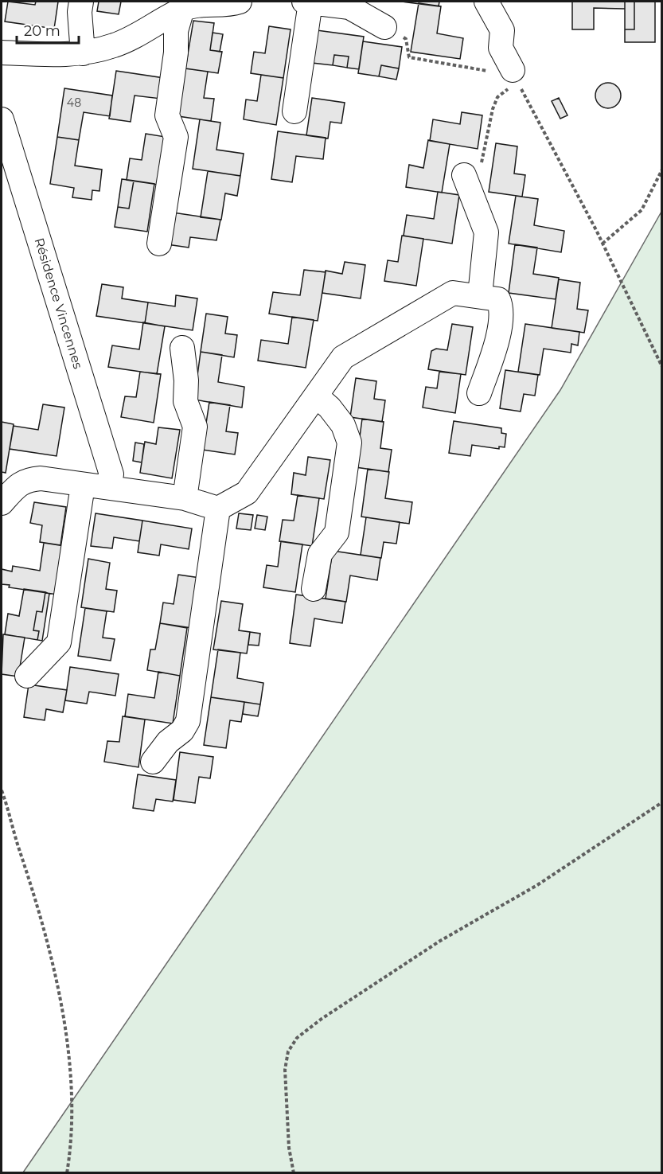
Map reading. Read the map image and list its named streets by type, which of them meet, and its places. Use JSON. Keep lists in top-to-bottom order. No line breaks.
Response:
{"streets":{"street":["Résidence Vincennes"]},"house_numbers":["48"],"scale_bar":"20 m"}
